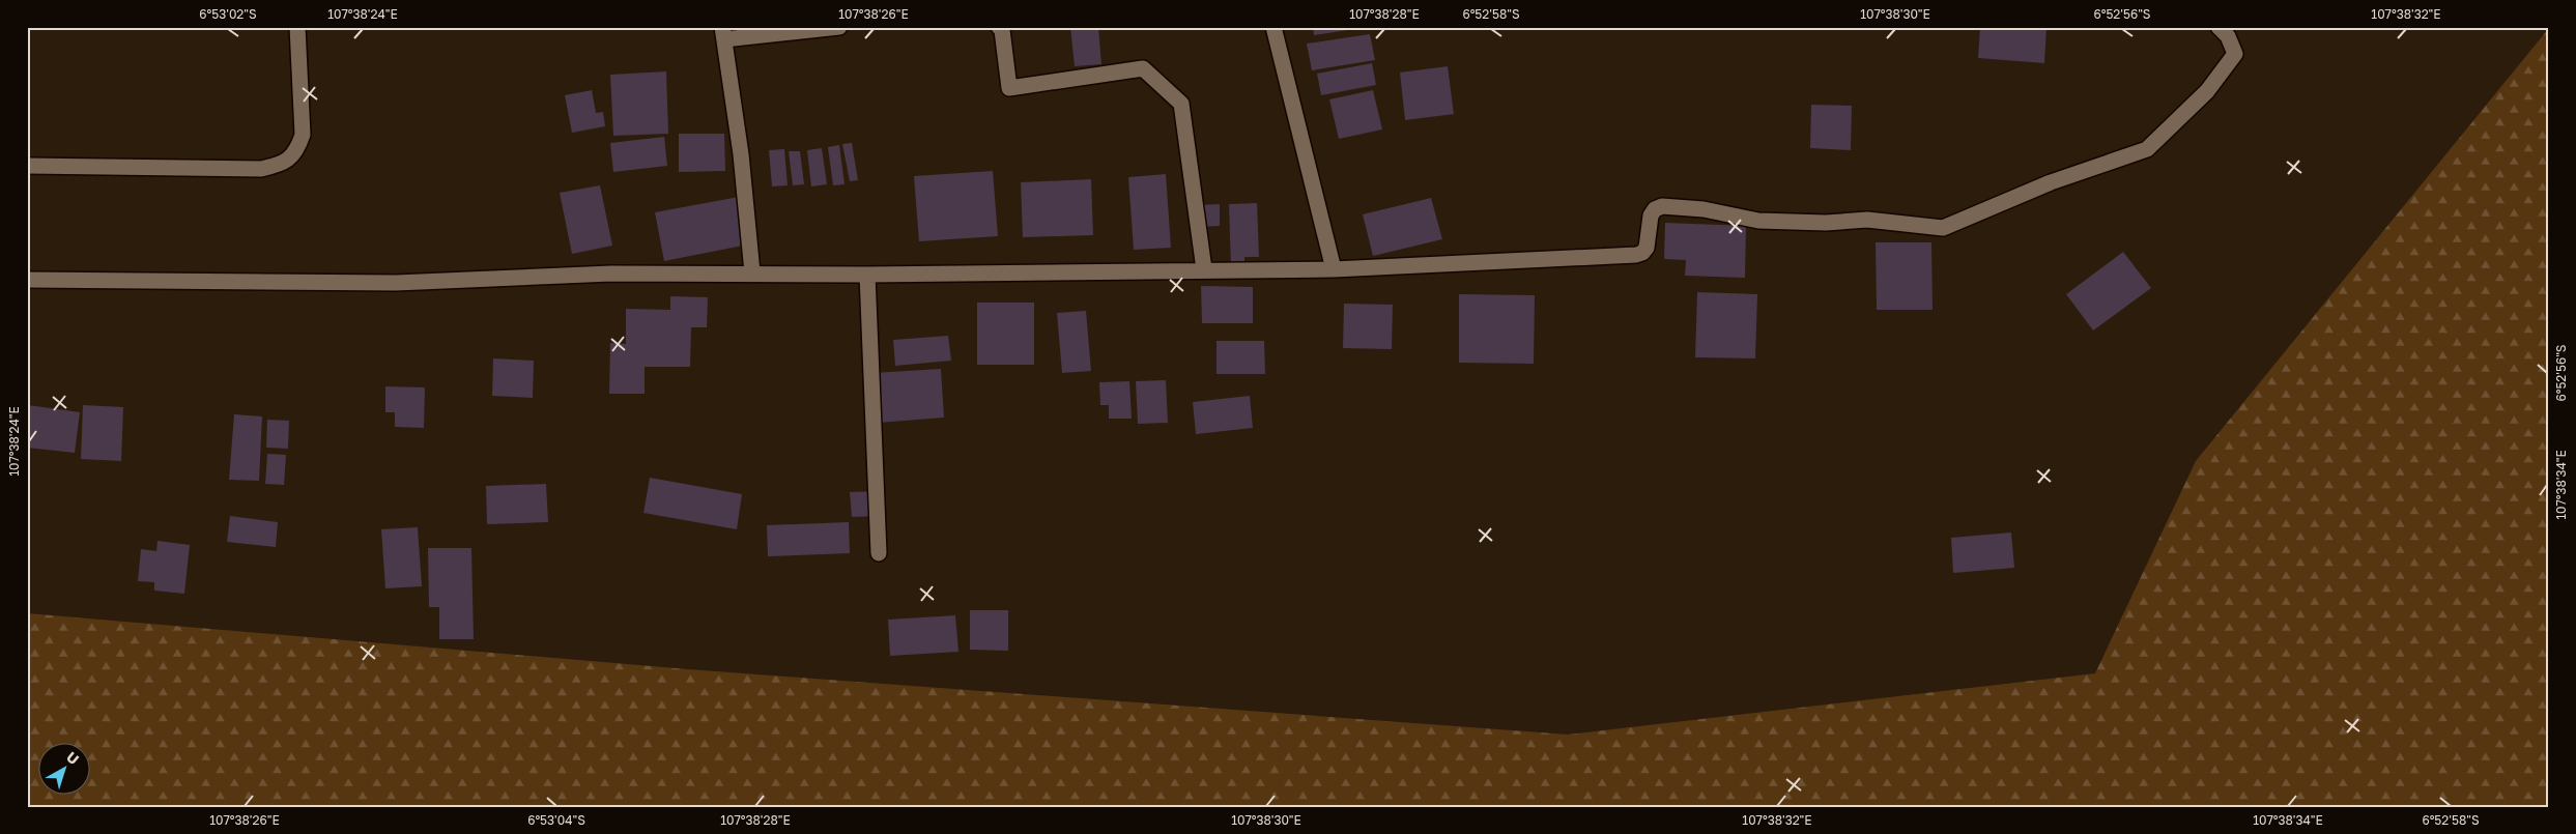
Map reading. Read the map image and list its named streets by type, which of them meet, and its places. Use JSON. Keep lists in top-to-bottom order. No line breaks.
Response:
{"north":"top right","coordinates":["6°53'02\"S","107°38'24\"E","107°38'26\"E","107°38'28\"E","6°52'58\"S","107°38'30\"E","6°52'56\"S","107°38'32\"E","107°38'34\"E","6°53'04\"S"]}
